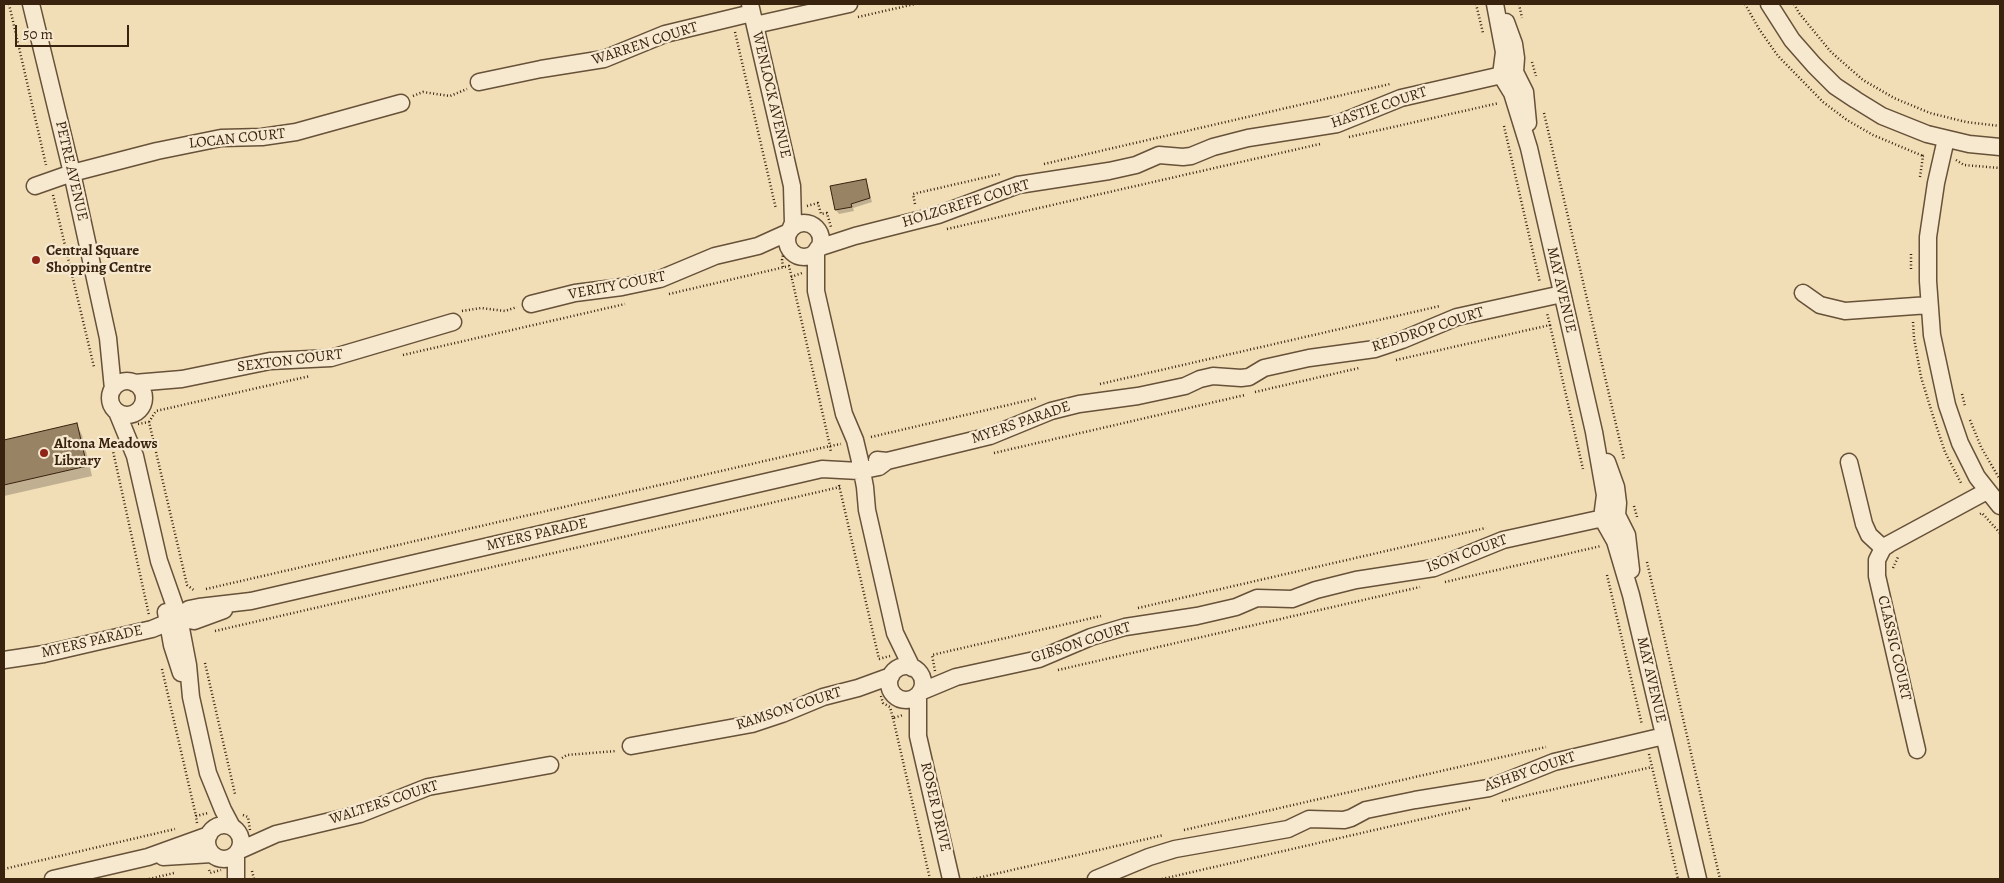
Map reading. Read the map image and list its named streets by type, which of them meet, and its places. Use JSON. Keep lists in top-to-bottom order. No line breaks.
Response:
{"streets":{"street":["WARREN COURT","WENLOCK AVENUE","HASTIE COURT","LOCAN COURT","PETRE AVENUE","HOLZGREFE COURT","VERITY COURT","MAY AVENUE","REDDROP COURT","SEXTON COURT","MYERS PARADE","ISON COURT","GIBSON COURT","CLASSIC COURT","RAMSON COURT","ASHBY COURT","WALTERS COURT","ROSER DRIVE"]},"crossings":[["WARREN COURT","WENLOCK AVENUE"],["WENLOCK AVENUE","HOLZGREFE COURT"],["WENLOCK AVENUE","VERITY COURT"],["HASTIE COURT","HOLZGREFE COURT"],["HASTIE COURT","MAY AVENUE"],["LOCAN COURT","PETRE AVENUE"],["PETRE AVENUE","SEXTON COURT"],["HOLZGREFE COURT","VERITY COURT"],["MAY AVENUE","REDDROP COURT"],["MAY AVENUE","ISON COURT"],["MAY AVENUE","ASHBY COURT"],["REDDROP COURT","MYERS PARADE"],["ISON COURT","GIBSON COURT"],["GIBSON COURT","RAMSON COURT"],["GIBSON COURT","ROSER DRIVE"],["RAMSON COURT","ROSER DRIVE"]],"places":["Central Square Shopping Centre","Altona Meadows Library"],"scale_bar":"50 m"}
